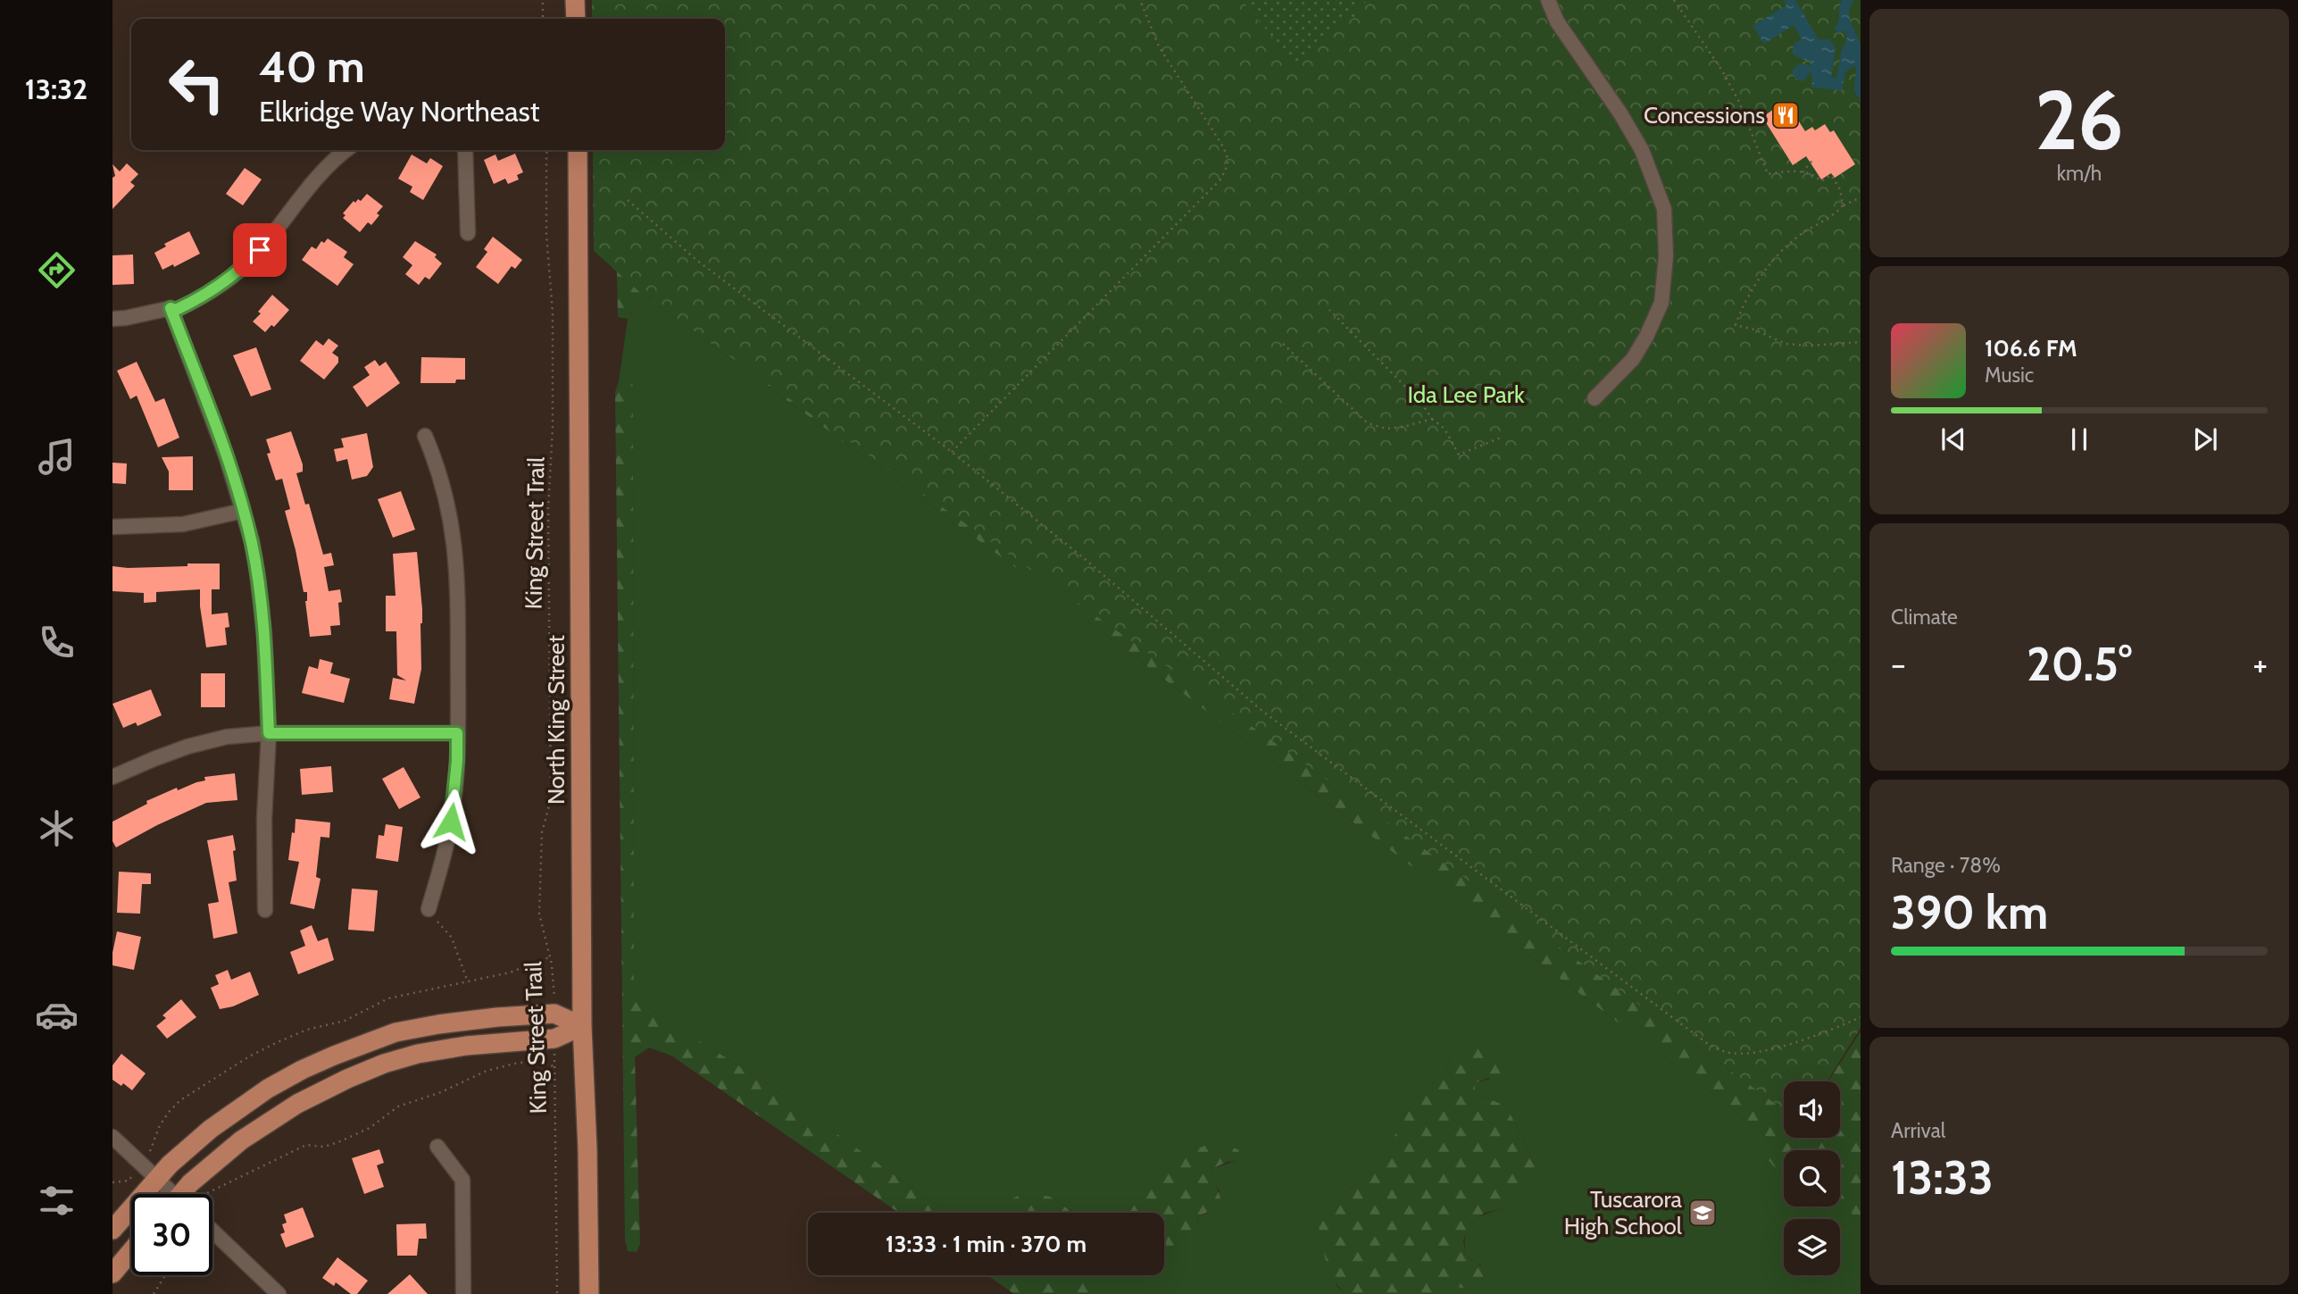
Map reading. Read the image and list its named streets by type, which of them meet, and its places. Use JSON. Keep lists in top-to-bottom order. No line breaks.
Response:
{"streets":{"main road":["North King Street"],"path":["King Street Trail"]},"parks":["Ida Lee Park"],"places":{"restaurant":["Concessions"],"school or university":["Tuscarora High School"]},"page":{"tabs":"13:32","tile":[["26","km/h"],"Climate",["Range · 78%","390 km"],["Arrival","13:33"]],"turn":["40 m","Elkridge Way Northeast"],"song":["106.6 FM","Music"],"heat":["−","20.5°","+"],"limit":"30","trip":"13:33 · 1 min · 370 m"}}
